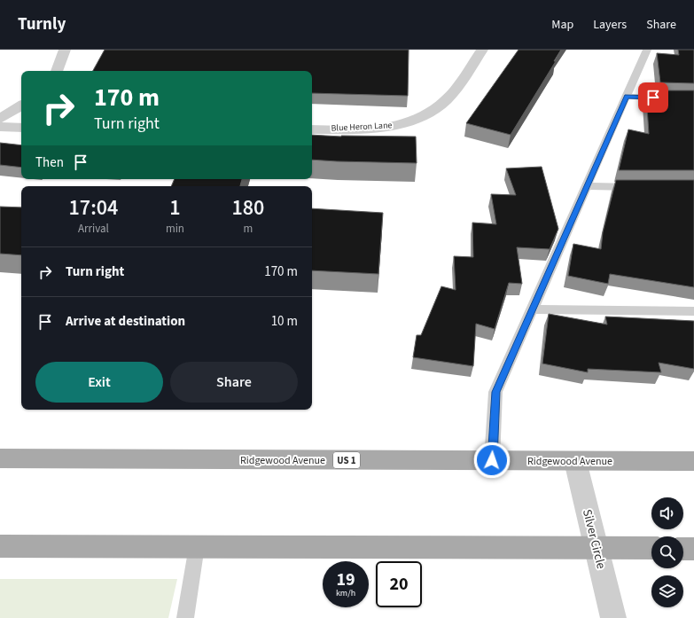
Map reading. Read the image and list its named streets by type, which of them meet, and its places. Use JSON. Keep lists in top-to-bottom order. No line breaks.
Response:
{"streets":{"main road":["Ridgewood Avenue","US 1"],"street":["Blue Heron Lane","Silver Circle"]},"crossings":[["Ridgewood Avenue","Silver Circle"]],"page":{"header":"Turnly","nav":["Map","Layers","Share"],"turn":["170 m","Turn right"],"then":"Then","eta":["17:04","Arrival","1","min","180","m"],"list":[{"name":"Turn right","value":"170 m"},{"name":"Arrive at destination","value":"10 m"}],"buttons":["Exit","Share"],"speed":"19 km/h","limit":"20"}}
